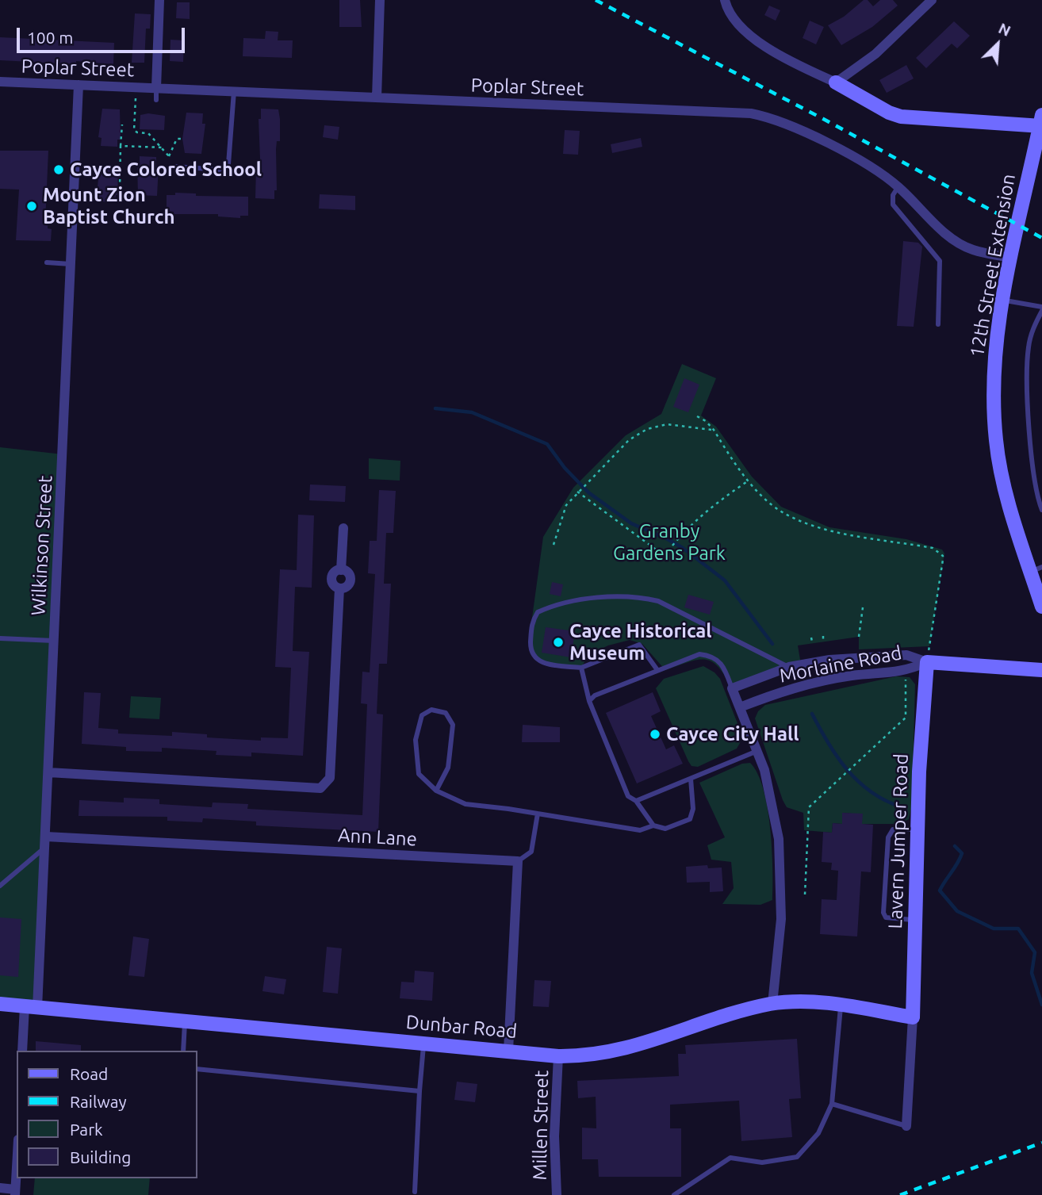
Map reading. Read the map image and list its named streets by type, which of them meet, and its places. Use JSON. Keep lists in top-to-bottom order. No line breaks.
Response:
{"streets":{"street":["Poplar Street","12th Street Extension","Wilkinson Street","Morlaine Road","Ann Lane","Lavern Jumper Road","Dunbar Road","Millen Street"]},"crossings":[["Poplar Street","12th Street Extension"],["Poplar Street","Wilkinson Street"],["Wilkinson Street","Ann Lane"],["Wilkinson Street","Dunbar Road"],["Morlaine Road","Lavern Jumper Road"],["Lavern Jumper Road","Dunbar Road"],["Dunbar Road","Millen Street"]],"parks":["Granby Gardens Park"],"places":["Cayce Colored School","Mount Zion Baptist Church","Cayce Historical Museum","Cayce City Hall"],"legend":["Road","Railway","Park","Building"],"scale_bar":"100 m","north":"top right"}
